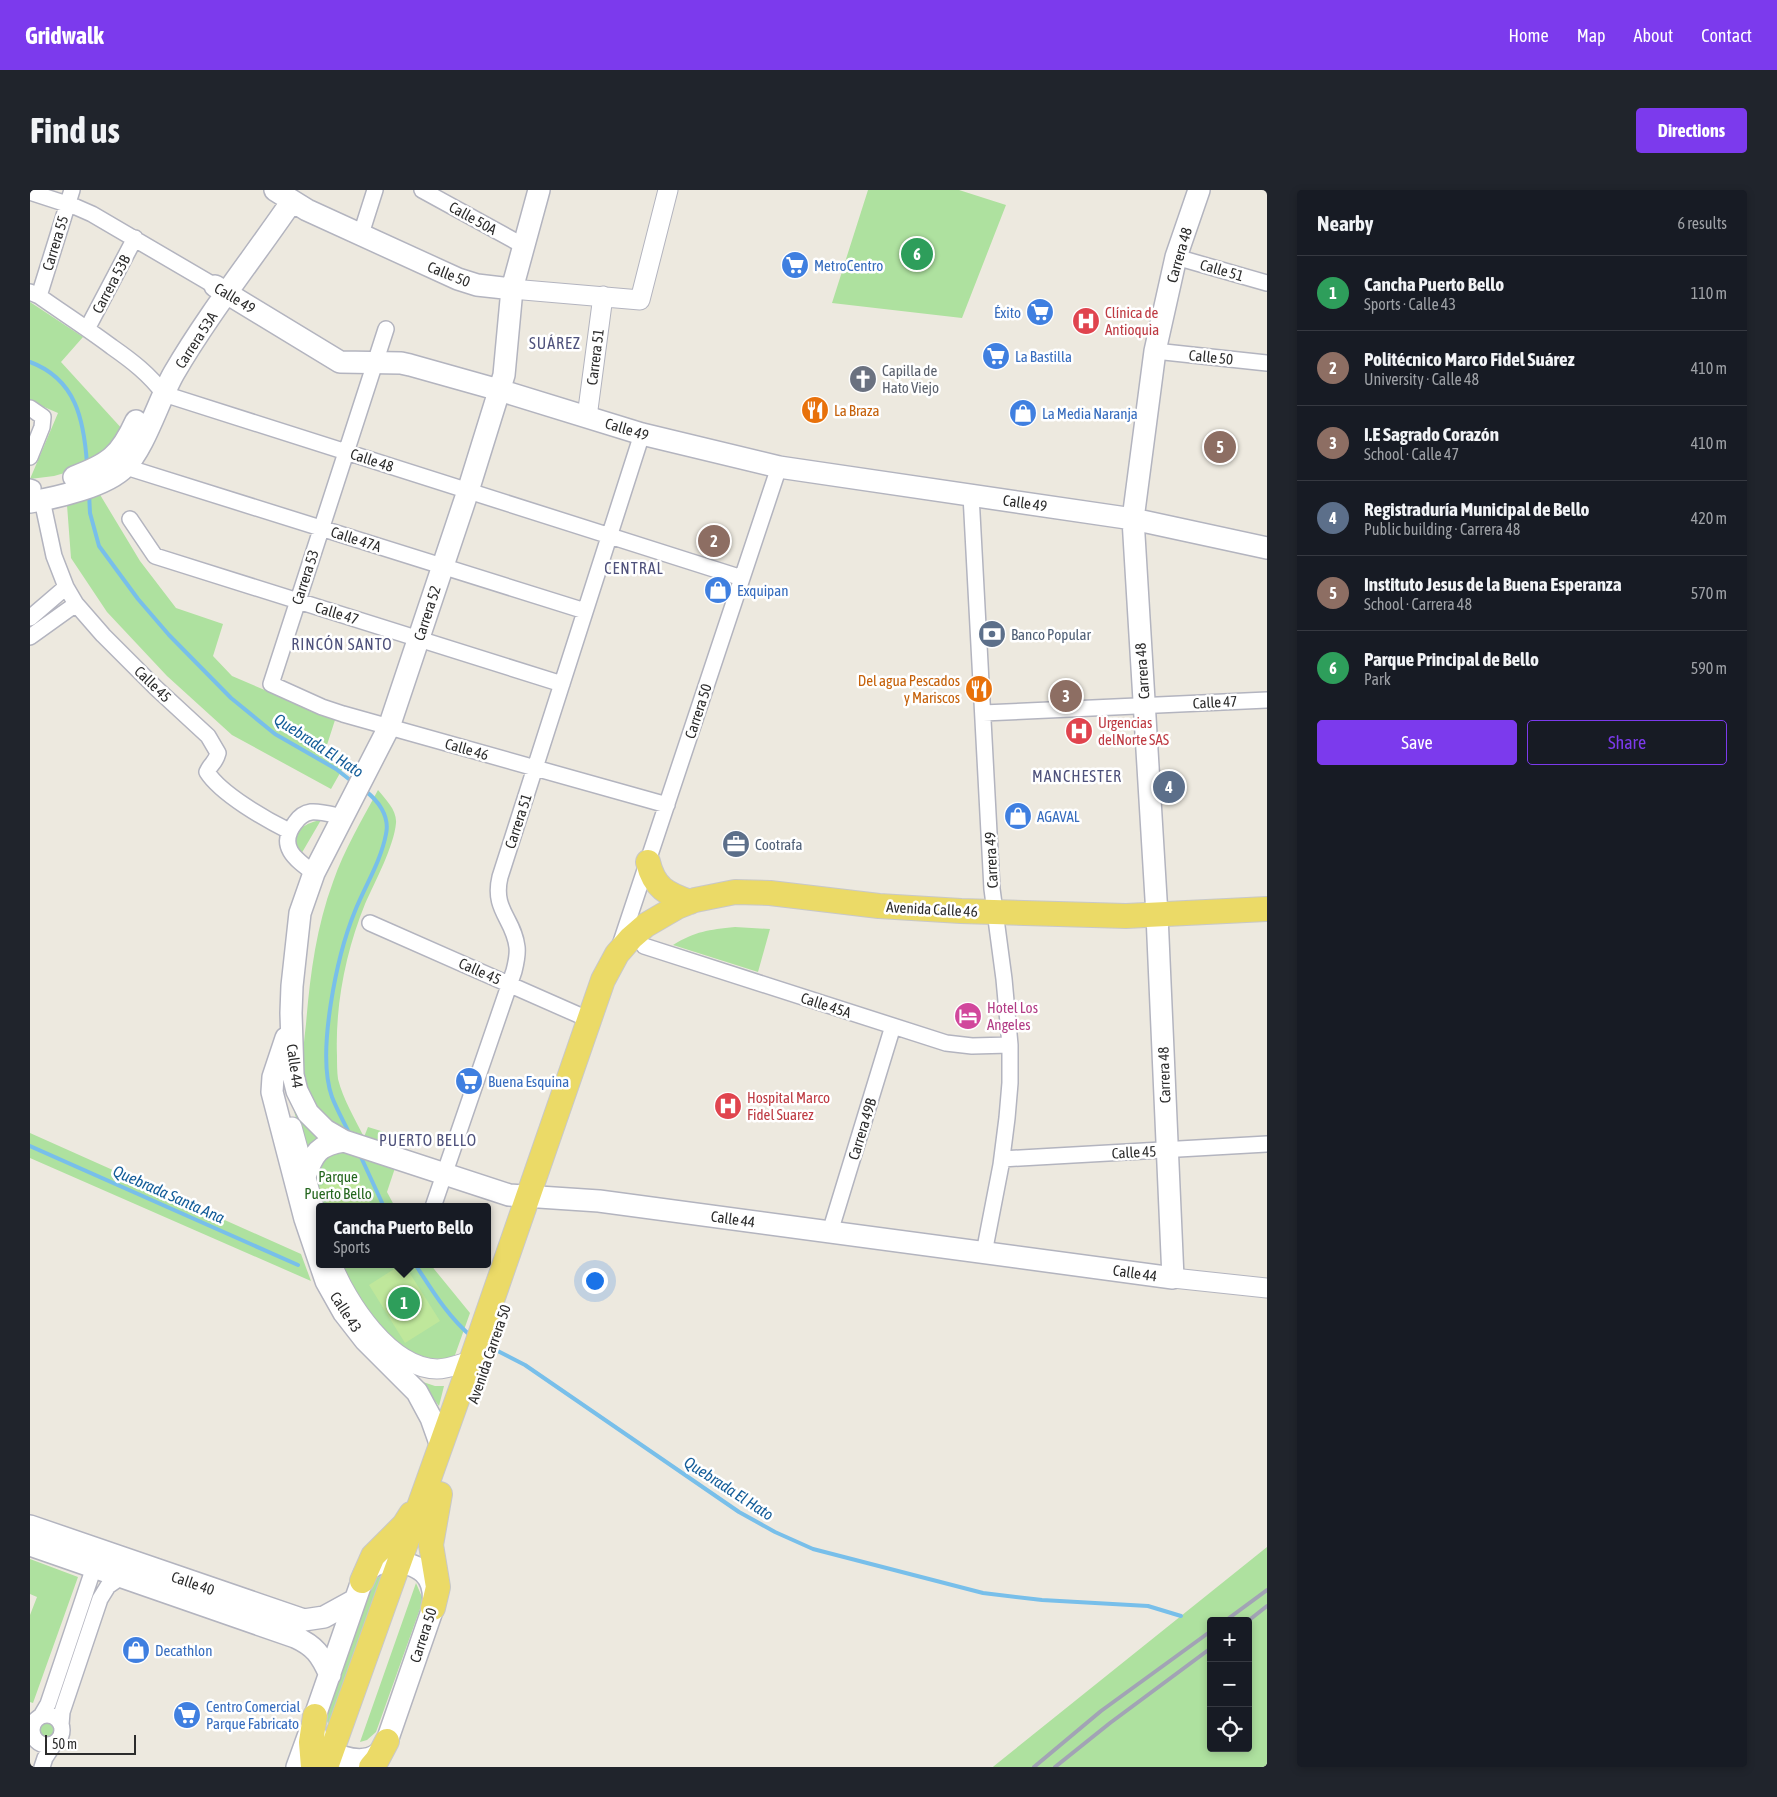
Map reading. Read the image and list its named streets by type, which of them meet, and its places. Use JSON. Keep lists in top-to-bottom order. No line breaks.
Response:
{"streets":{"main road":["Carrera 48","Calle 50","Calle 49","Carrera 53A","Carrera 52","Carrera 50","Avenida Calle 46","Calle 44","Calle 43","Avenida Carrera 50","Calle 40"],"street":["Calle 50A","Carrera 55","Calle 51","Carrera 53B","Carrera 51","Calle 48","Calle 47A","Carrera 53","Calle 47","Calle 45","Calle 46","Carrera 49","Calle 45A","Carrera 49B"]},"crossings":[["Calle 50A","Carrera 52"],["Carrera 55","Calle 49"],["Carrera 55","Calle 48"],["Carrera 48","Calle 51"],["Carrera 48","Calle 50"],["Carrera 48","Calle 49"],["Carrera 48","Calle 47"],["Carrera 48","Calle 45"],["Carrera 48","Avenida Calle 46"],["Carrera 48","Calle 44"],["Calle 50","Carrera 53A"],["Calle 50","Carrera 51"],["Calle 50","Carrera 52"],["Carrera 53B","Calle 49"],["Carrera 53B","Calle 48"],["Calle 49","Carrera 53A"],["Calle 49","Carrera 51"],["Calle 49","Carrera 53"],["Calle 49","Carrera 52"],["Calle 49","Carrera 50"],["Calle 49","Carrera 49"],["Carrera 53A","Calle 48"],["Carrera 53A","Calle 47A"],["Carrera 51","Calle 48"],["Carrera 51","Calle 47A"],["Carrera 51","Calle 47"],["Carrera 51","Calle 45"],["Carrera 51","Calle 46"],["Carrera 51","Calle 44"],["Calle 48","Carrera 53"],["Calle 48","Carrera 52"],["Calle 48","Carrera 50"],["Calle 47A","Carrera 53"],["Calle 47A","Carrera 52"],["Carrera 53","Calle 47"],["Carrera 53","Calle 46"],["Calle 47","Carrera 52"],["Calle 47","Carrera 49"],["Carrera 52","Calle 46"],["Carrera 52","Calle 44"],["Carrera 52","Calle 43"],["Calle 45","Carrera 49"],["Calle 45","Avenida Carrera 50"],["Carrera 50","Calle 46"],["Carrera 50","Avenida Calle 46"],["Carrera 50","Avenida Carrera 50"],["Carrera 49","Avenida Calle 46"],["Carrera 49","Calle 45A"],["Carrera 49","Calle 44"],["Avenida Calle 46","Calle 45A"],["Avenida Calle 46","Avenida Carrera 50"],["Calle 45A","Carrera 49B"],["Calle 45A","Avenida Carrera 50"],["Calle 44","Carrera 49B"],["Calle 44","Calle 43"],["Calle 44","Avenida Carrera 50"],["Calle 43","Avenida Carrera 50"]],"districts":["SUÁREZ","CENTRAL","RINCÓN SANTO","MANCHESTER","PUERTO BELLO"],"water":["Quebrada El Hato","Quebrada Santa Ana"],"parks":["Parque Puerto Bello"],"places":{"supermarket":["MetroCentro","Éxito","La Bastilla","Buena Esquina","Centro Comercial Parque Fabricato"],"hospital":["Clínica de Antioquia","Urgencias delNorte SAS","Hospital Marco Fidel Suarez"],"church":["Capilla de Hato Viejo"],"restaurant":["La Braza","Del agua Pescados y Mariscos"],"shop":["La Media Naranja","Exquipan","AGAVAL","Decathlon"],"bank":["Banco Popular"],"office":["Cootrafa"],"hotel":["Hotel Los Angeles"]},"scale_bar":"50 m","page":{"header":"Gridwalk","nav":["Home","Map","About","Contact"],"buttons":["Directions",["Save","Share"]],"title":"Find us","heading":["Nearby","6 results"],"pins":["6","5","2","3","4","1"],"list":[{"mark":"1","name":"Cancha Puerto Bello","note":"Sports · Calle 43","value":"110 m"},{"mark":"2","name":"Politécnico Marco Fidel Suárez","note":"University · Calle 48","value":"410 m"},{"mark":"3","name":"I.E Sagrado Corazón","note":"School · Calle 47","value":"410 m"},{"mark":"4","name":"Registraduría Municipal de Bello","note":"Public building · Carrera 48","value":"420 m"},{"mark":"5","name":"Instituto Jesus de la Buena Esperanza","note":"School · Carrera 48","value":"570 m"},{"mark":"6","name":"Parque Principal de Bello","note":"Park","value":"590 m"}],"popup":["Cancha Puerto Bello","Sports"],"map_buttons":["+","−"],"scale":"50 m"}}
